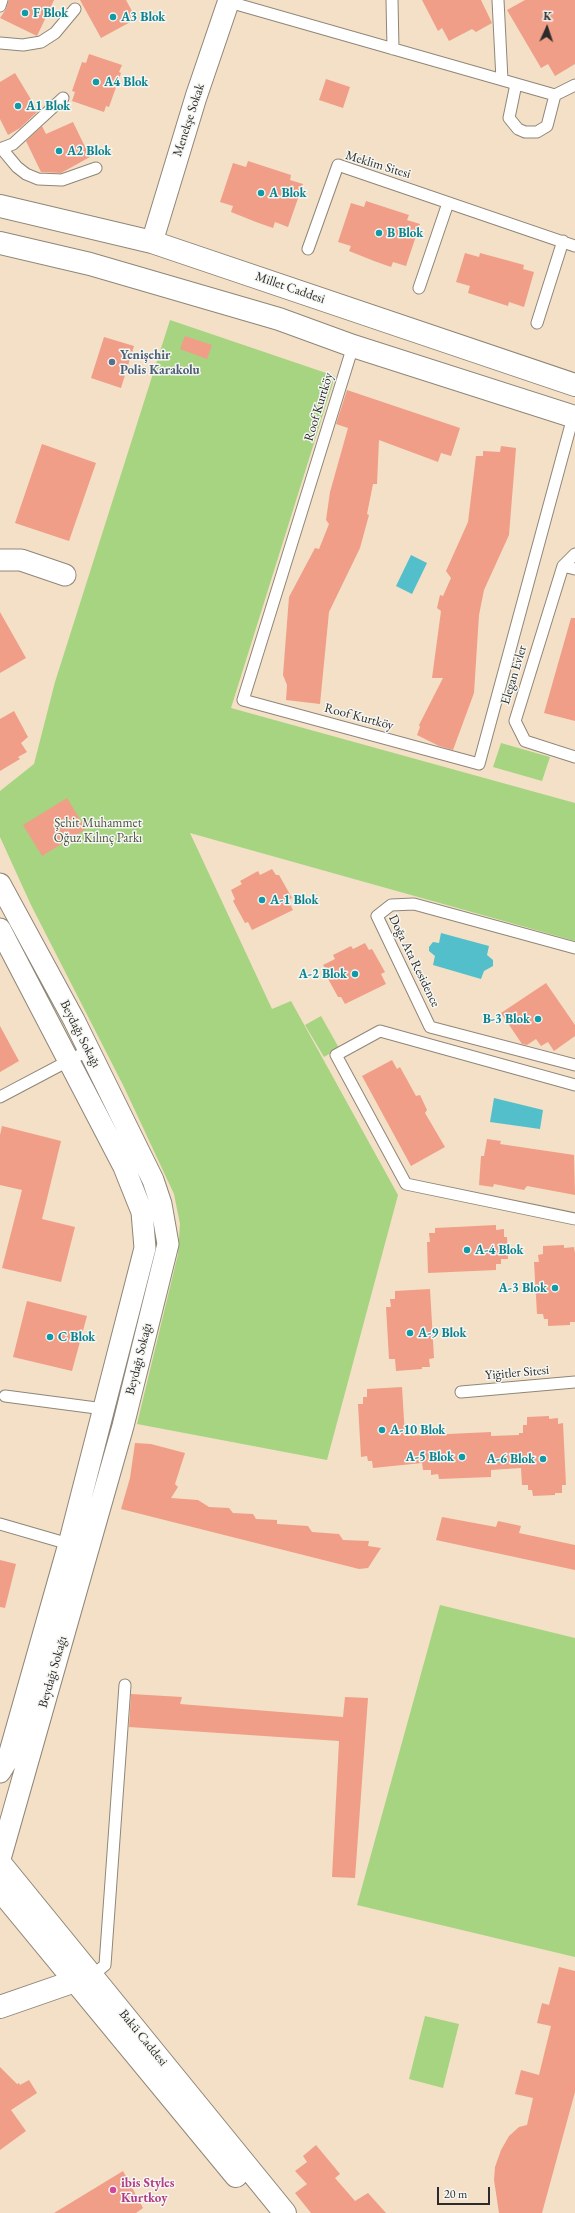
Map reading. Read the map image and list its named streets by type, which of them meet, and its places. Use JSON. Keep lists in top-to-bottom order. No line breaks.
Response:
{"streets":{"main road":["Millet Caddesi","Bakü Caddesi"],"street":["Menekşe Sokak","Beydağı Sokağı"],"lane":["Meklim Sitesi","Roof Kurtköy","Elegan Evler","Doğa Ata Residence","Yiğitler Sitesi"]},"crossings":[["Menekşe Sokak","Millet Caddesi"]],"parks":["Şehit Muhammet Oğuz Kılınç Parkı"],"places":["F Blok","A3 Blok","A4 Blok","A1 Blok","A2 Blok","A Blok","B Blok","Yenişehir Polis Karakolu","A-1 Blok","A-2 Blok","B-3 Blok","A-4 Blok","A-3 Blok","A-9 Blok","C Blok","A-10 Blok","A-5 Blok","A-6 Blok","ibis Styles Kurtkoy"],"scale_bar":"20 m","north":"top"}
